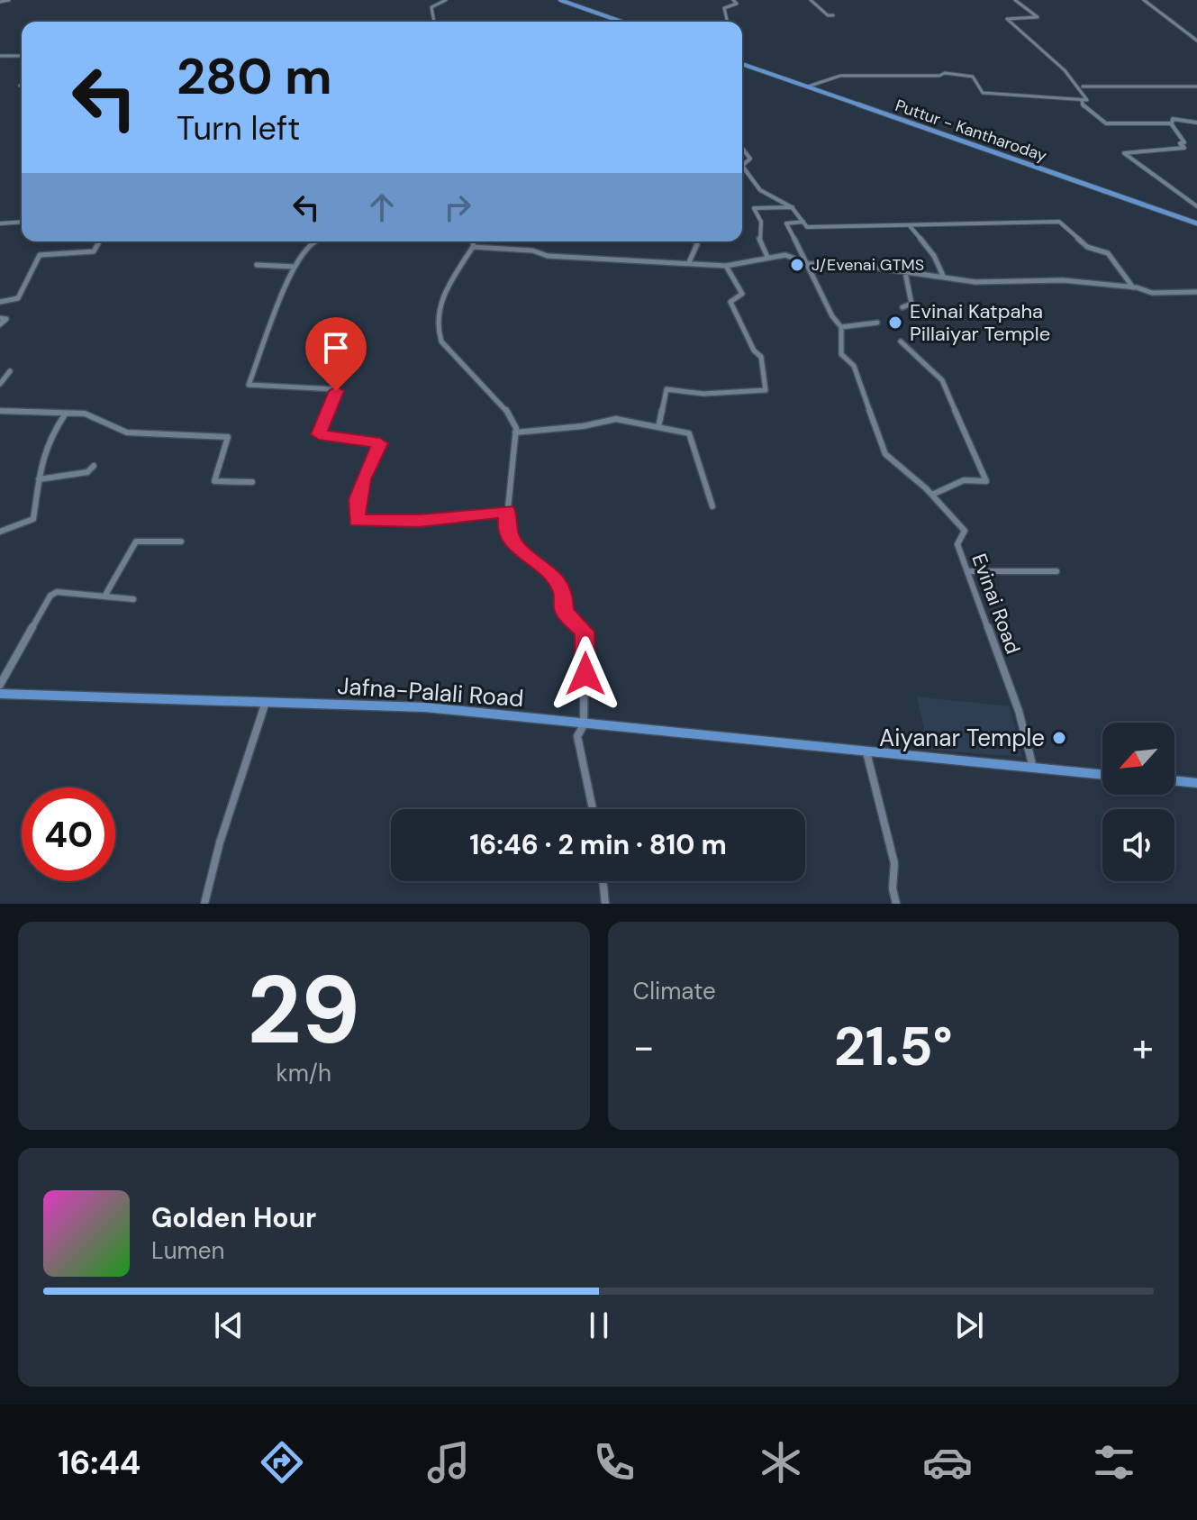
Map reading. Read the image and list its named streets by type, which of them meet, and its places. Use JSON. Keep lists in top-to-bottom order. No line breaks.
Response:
{"streets":{"main road":["Puttur - Kantharoday","Jafna-Palali Road"],"street":["Evinai Road"]},"crossings":[["Evinai Road","Jafna-Palali Road"]],"places":["J/Evenai GTMS","Evinai Katpaha Pillaiyar Temple","Aiyanar Temple"],"north":"bottom left","page":{"turn":["280 m","Turn left"],"limit":"40","trip":"16:46 · 2 min · 810 m","tile":[["29","km/h"],"Climate"],"heat":["−","21.5°","+"],"song":["Golden Hour","Lumen"],"tabs":"16:44"}}
